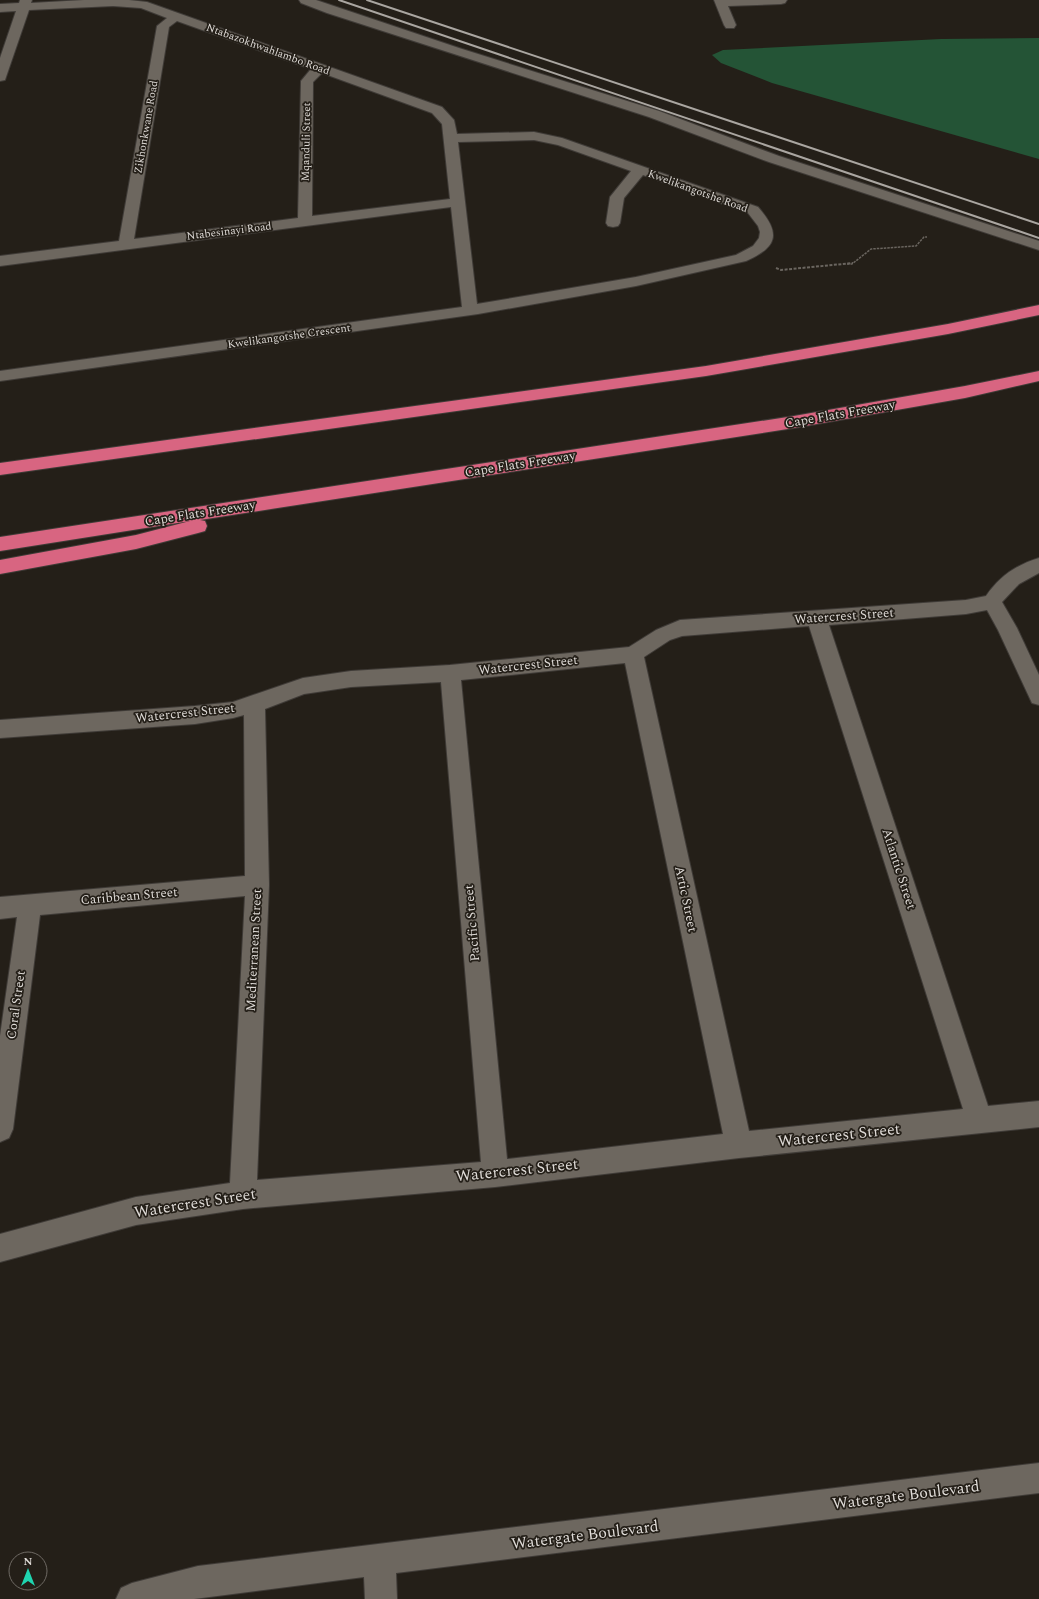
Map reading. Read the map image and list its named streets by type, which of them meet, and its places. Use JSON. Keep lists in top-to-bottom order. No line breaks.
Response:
{"streets":{"highway":["Cape Flats Freeway"],"street":["Ntabazokhwahlambo Road","Zikhonkwane Road","Mqanduli Street","Kwelikangotshe Road","Ntabesinayi Road","Kwelikangotshe Crescent","Watercrest Street","Atlantic Street","Caribbean Street","Artic Street","Pacific Street","Mediterranean Street","Coral Street","Watergate Boulevard"]},"crossings":[["Ntabazokhwahlambo Road","Zikhonkwane Road"],["Ntabazokhwahlambo Road","Mqanduli Street"],["Ntabazokhwahlambo Road","Kwelikangotshe Road"],["Ntabazokhwahlambo Road","Ntabesinayi Road"],["Zikhonkwane Road","Ntabesinayi Road"],["Mqanduli Street","Ntabesinayi Road"],["Kwelikangotshe Road","Kwelikangotshe Crescent"],["Watercrest Street","Atlantic Street"],["Watercrest Street","Artic Street"],["Watercrest Street","Pacific Street"],["Watercrest Street","Mediterranean Street"],["Caribbean Street","Mediterranean Street"],["Caribbean Street","Coral Street"]],"north":"top"}
